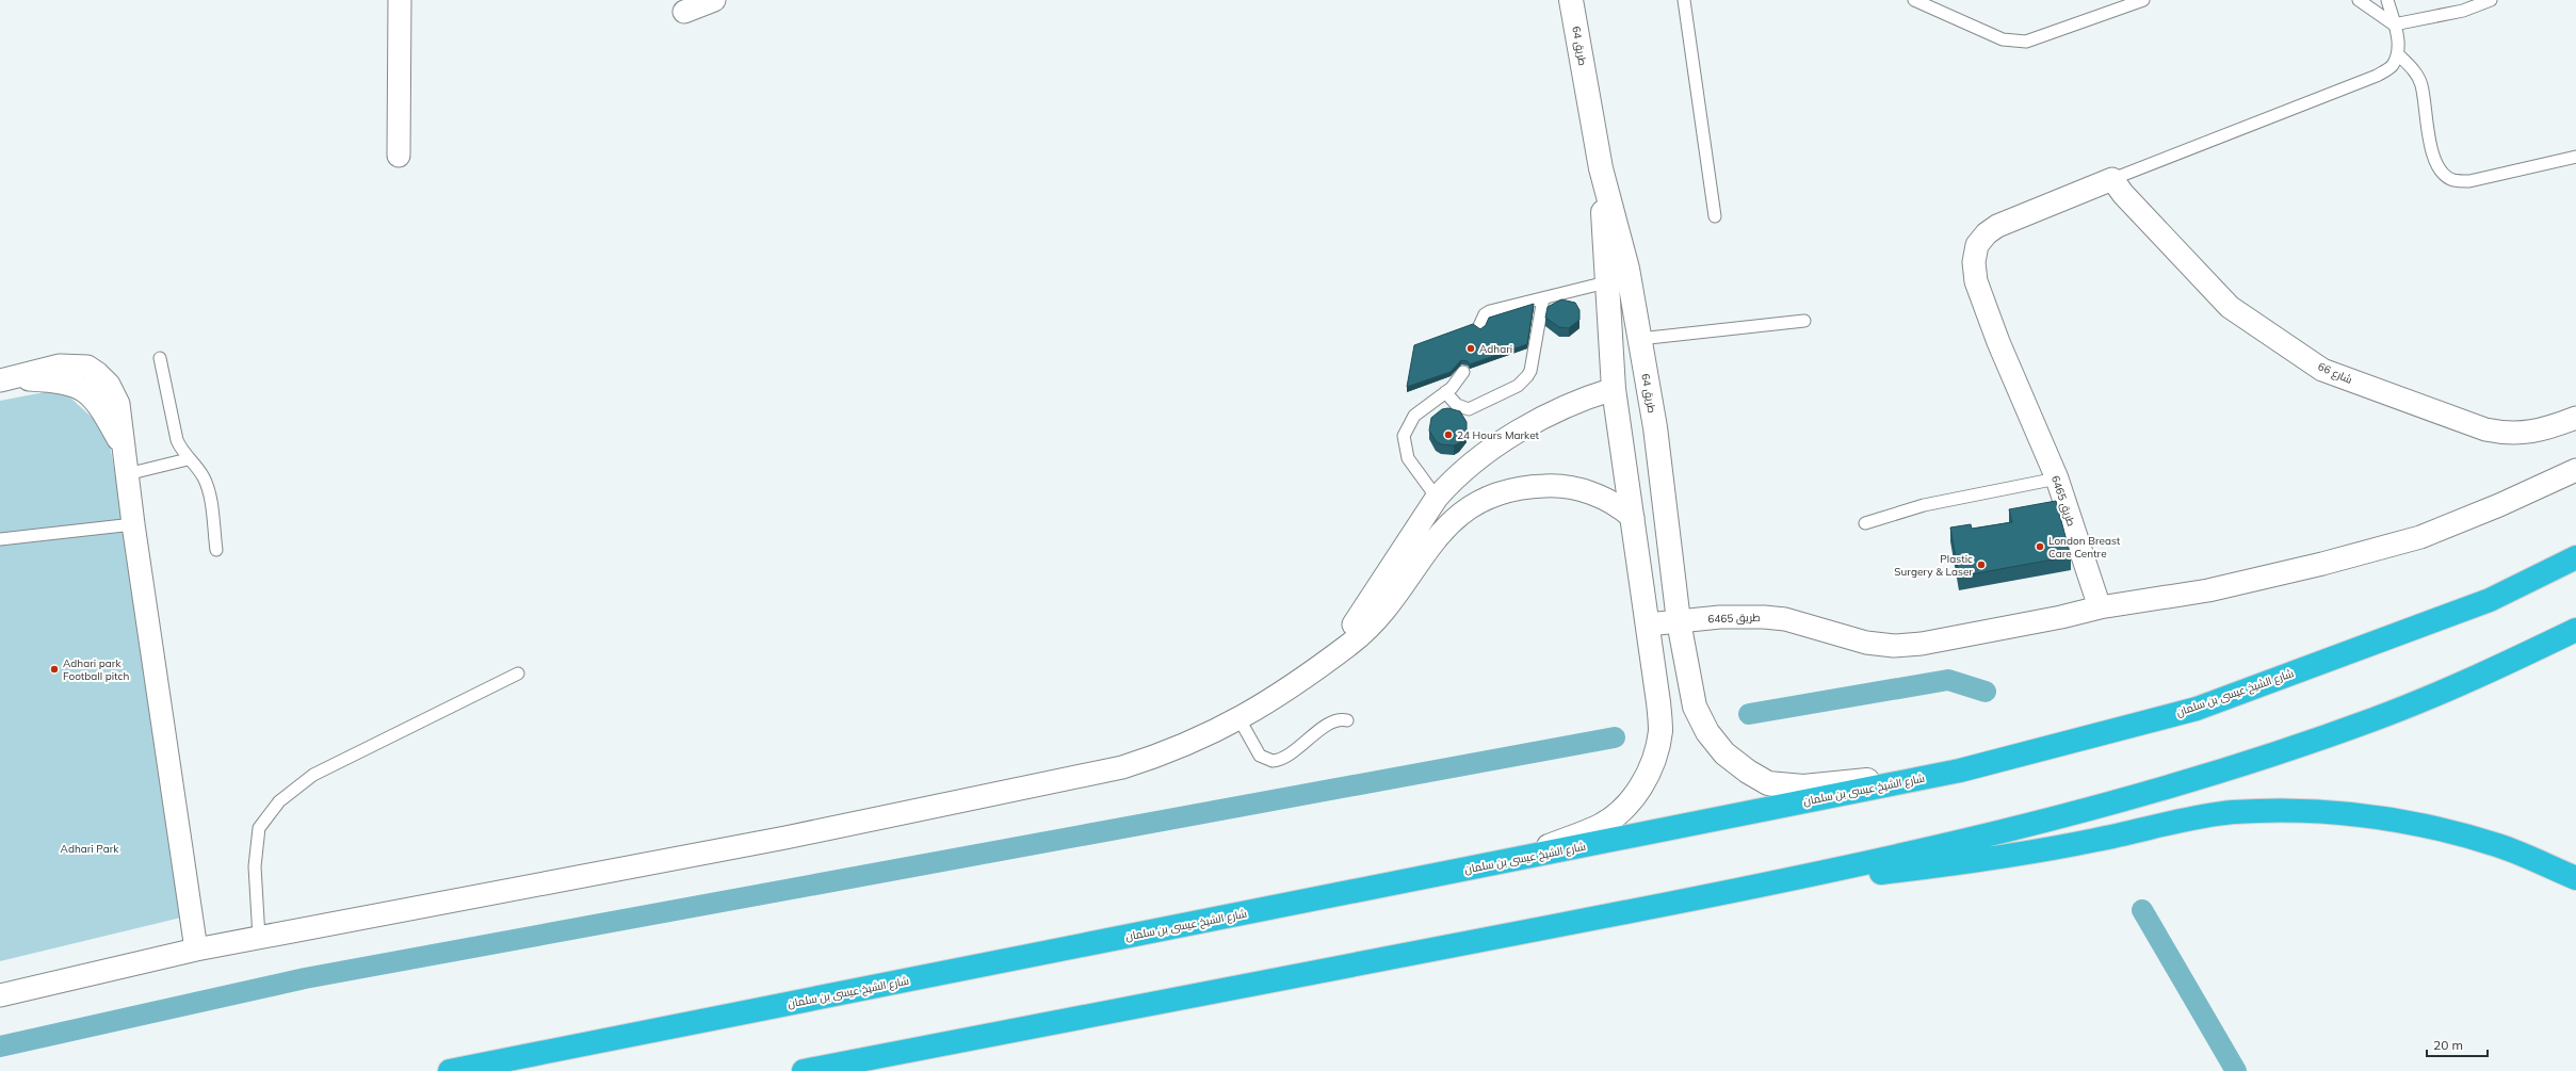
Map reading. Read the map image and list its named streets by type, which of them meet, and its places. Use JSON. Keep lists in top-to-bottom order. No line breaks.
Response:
{"streets":{"highway":["شارع الشيخ عيسى بن سلمان"],"street":["طريق 64","شارع 66","طريق 6465"]},"crossings":[["طريق 64","طريق 6465"],["طريق 64","شارع الشيخ عيسى بن سلمان"],["شارع 66","طريق 6465"]],"parks":["Adhari Park"],"places":["Adhari","24 Hours Market","London Breast Care Centre","Plastic Surgery & Laser","Adhari park Football pitch"],"scale_bar":"20 m"}
